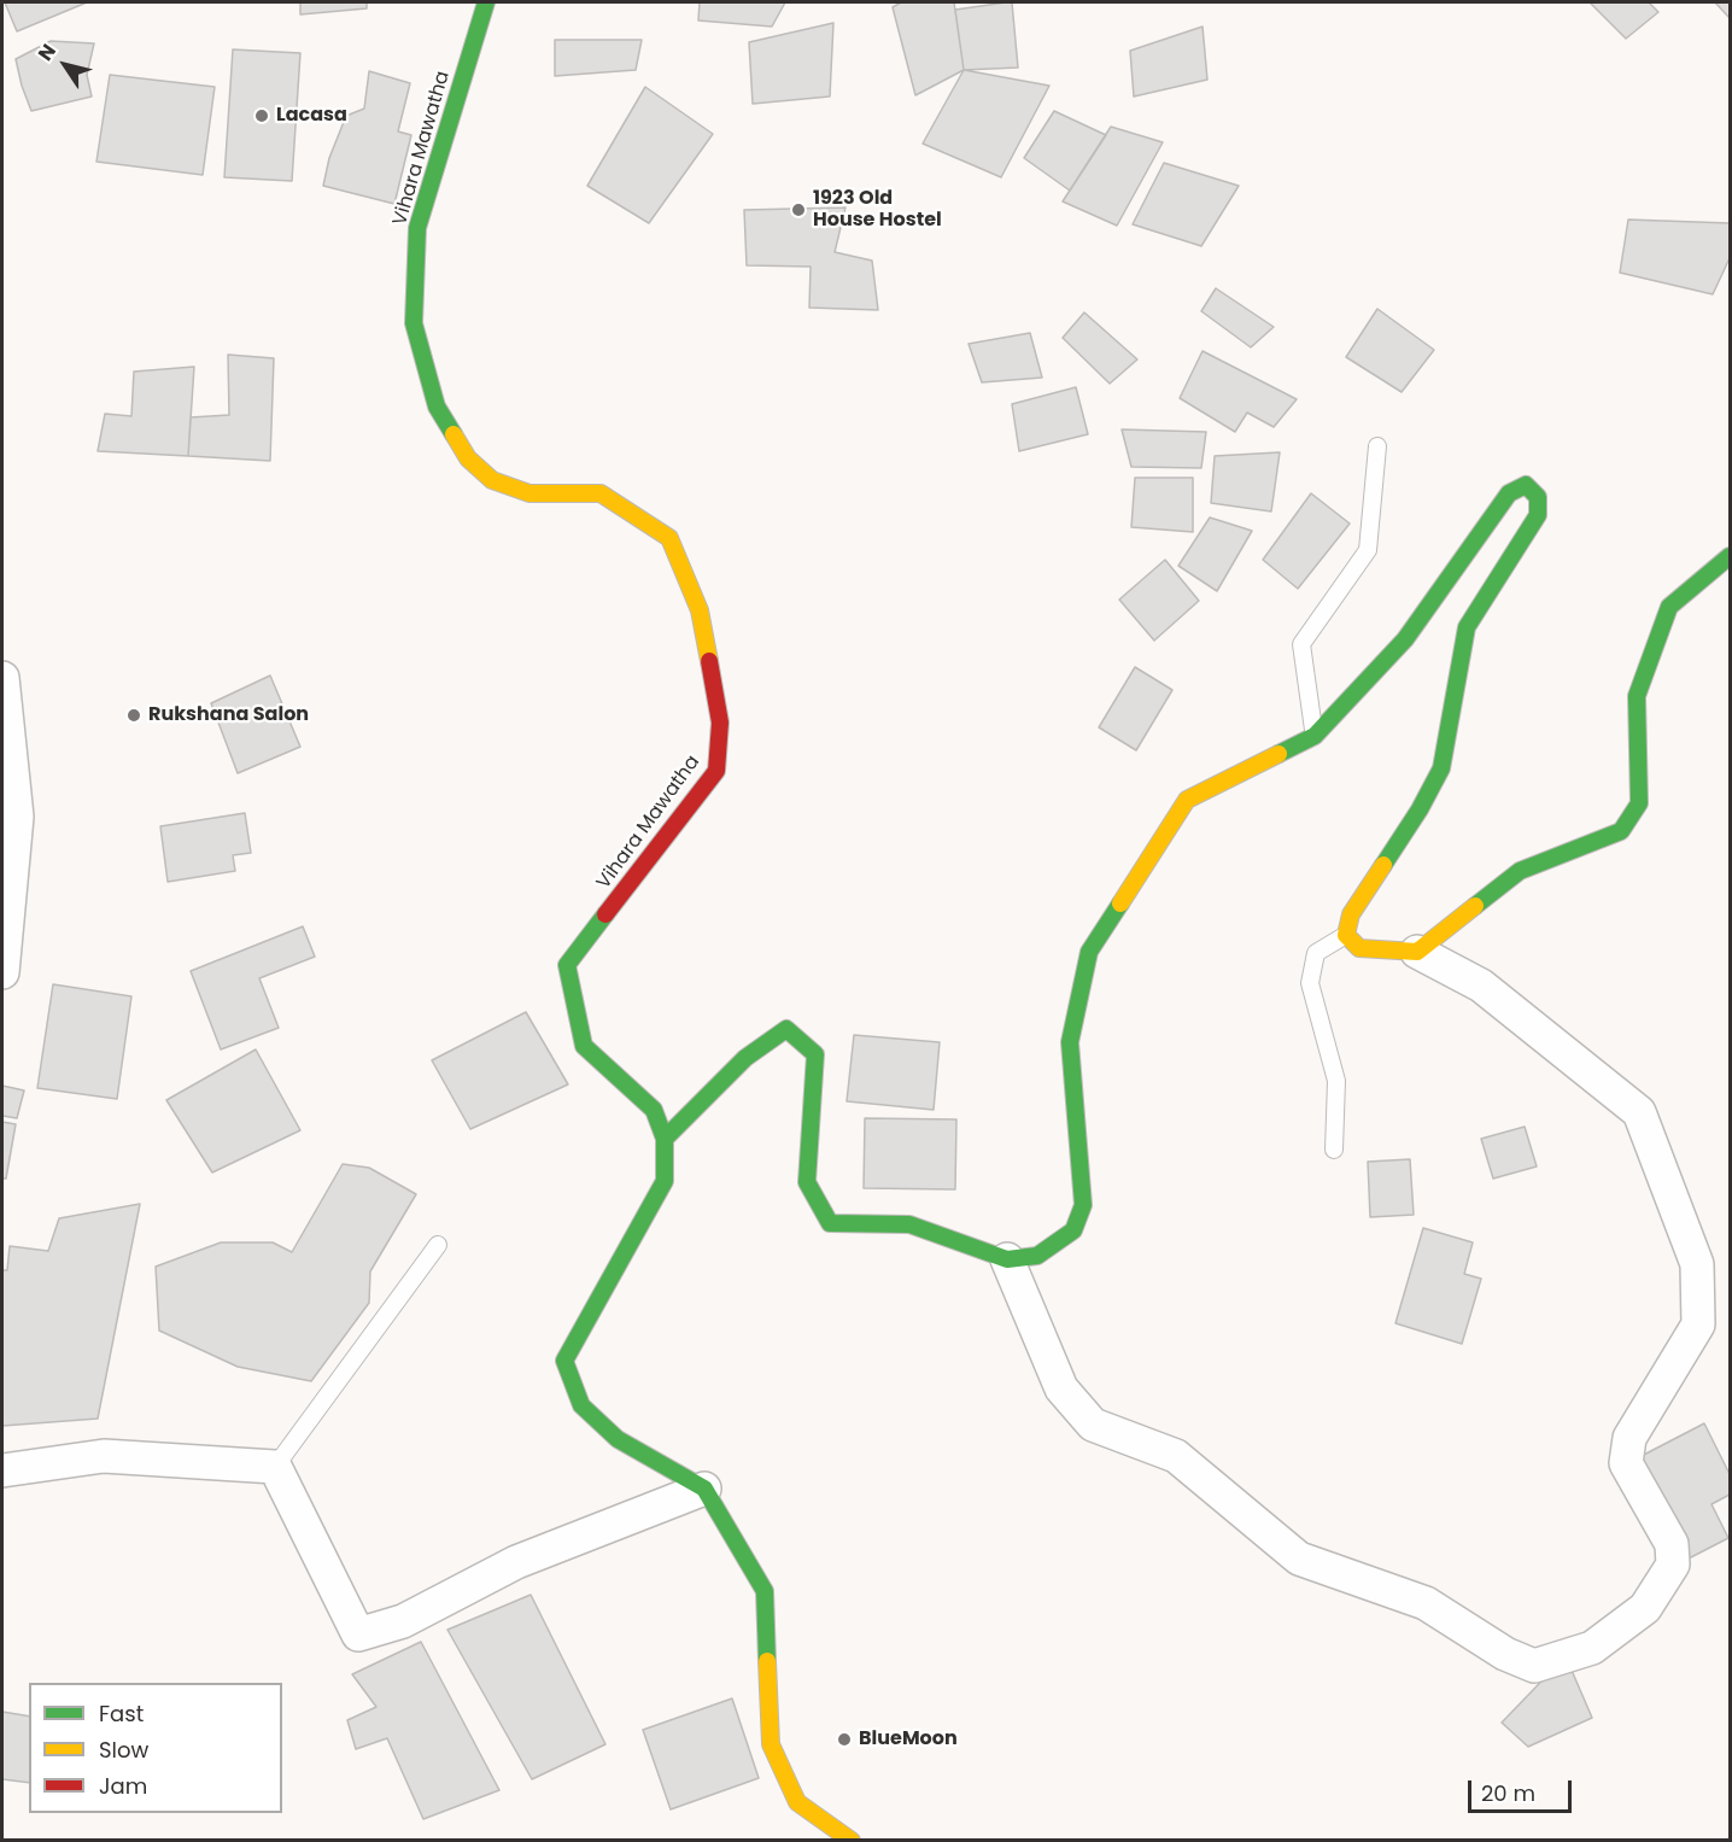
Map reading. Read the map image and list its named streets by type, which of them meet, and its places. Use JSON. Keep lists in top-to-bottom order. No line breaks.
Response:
{"streets":{"street":["Vihara Mawatha"]},"places":["Lacasa","1923 Old House Hostel","Rukshana Salon","BlueMoon"],"legend":["Fast","Slow","Jam"],"scale_bar":"20 m","north":"top left"}
